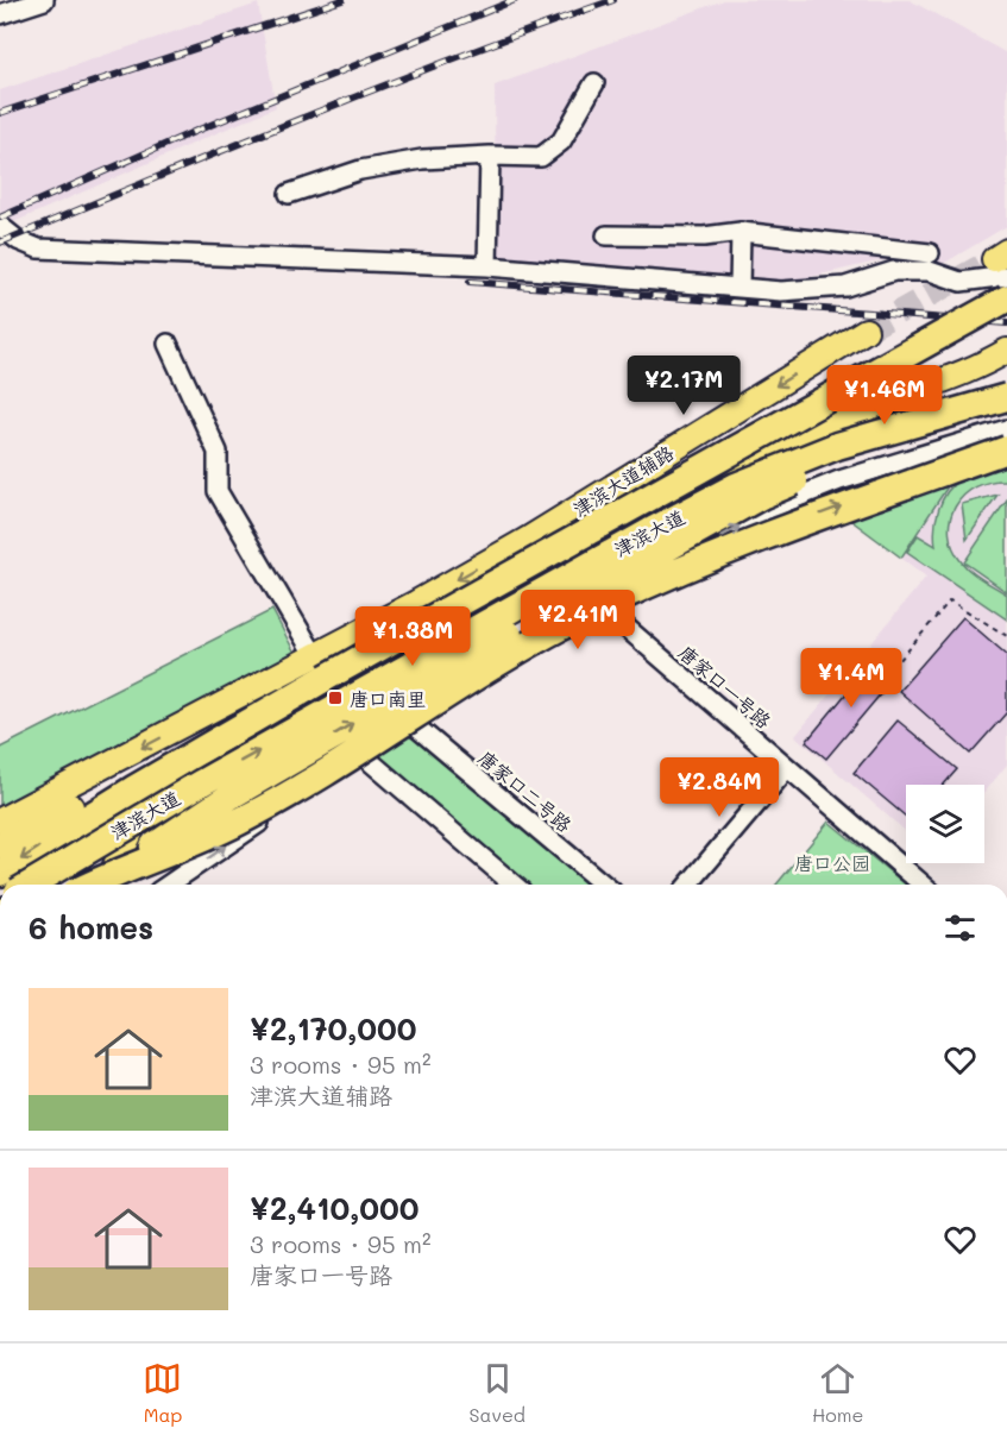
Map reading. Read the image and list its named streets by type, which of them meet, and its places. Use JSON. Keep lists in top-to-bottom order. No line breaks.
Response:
{"streets":{"highway":["津滨大道"],"main road":["津滨大道辅路"],"street":["唐家口一号路","唐家口二号路"]},"crossings":[["津滨大道辅路","津滨大道"],["津滨大道辅路","唐家口一号路"]],"parks":["唐口公园"],"places":{"transit":["唐口南里"]},"page":{"price":["¥2.17M","¥1.46M","¥2.41M","¥1.38M","¥1.4M","¥2.84M"],"heading":"6 homes","list":[{"name":"¥2,170,000","note":"3 rooms · 95 m² · 津滨大道辅路"},{"name":"¥2,410,000","note":"3 rooms · 95 m² · 唐家口一号路"}],"tabs":["Map","Saved","Home"]}}
